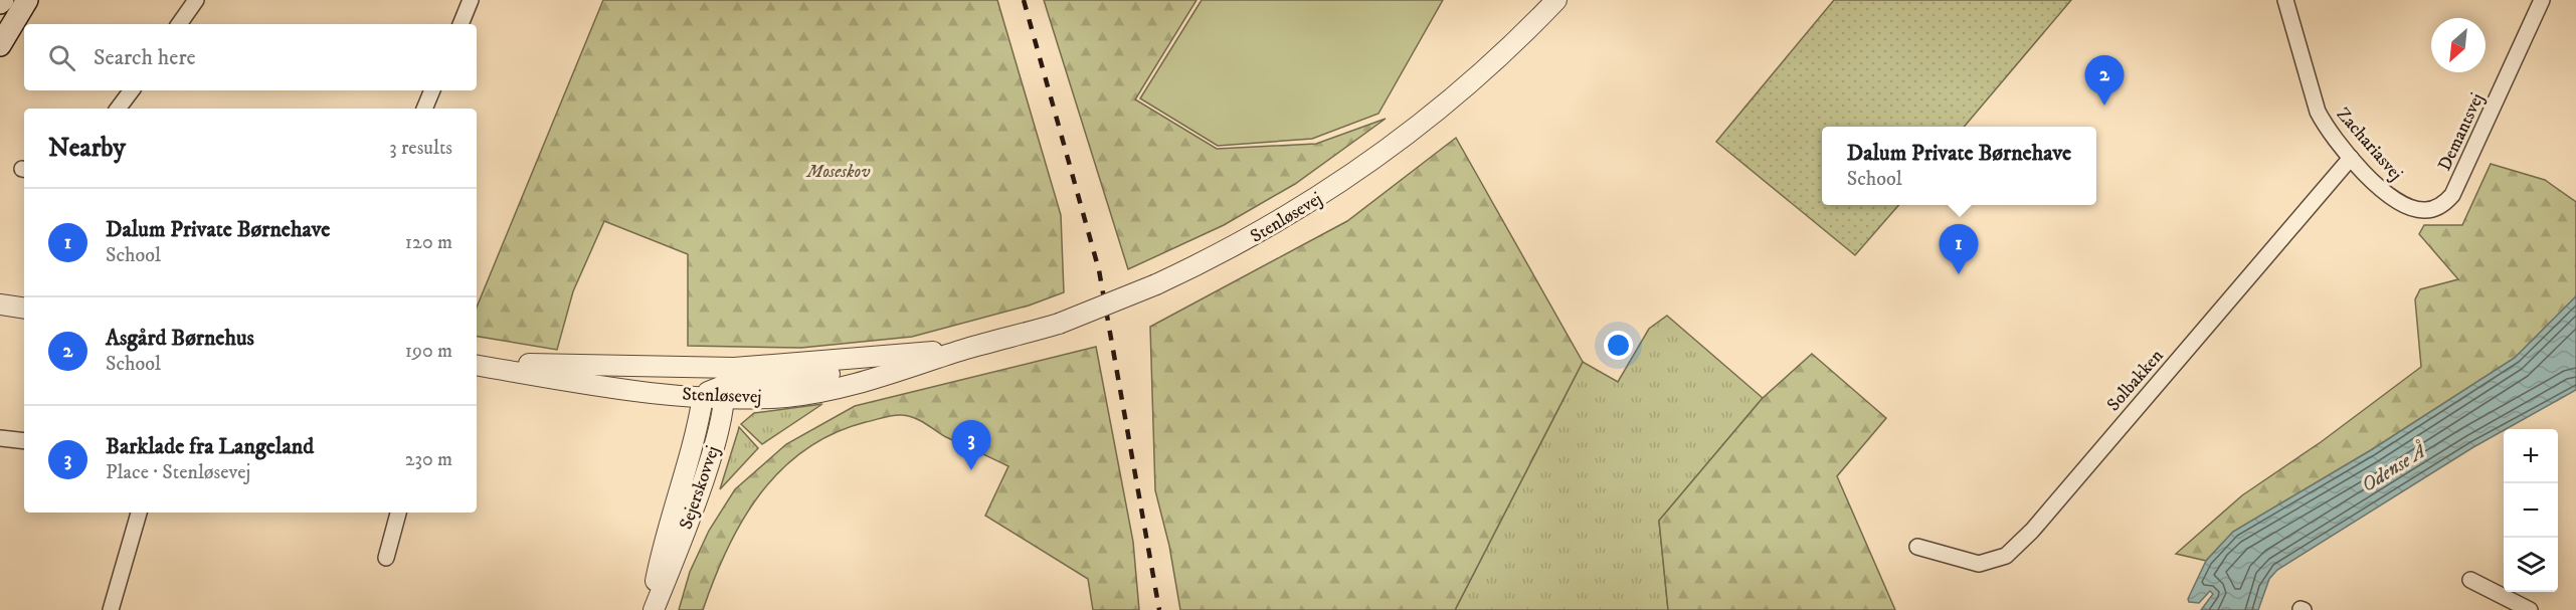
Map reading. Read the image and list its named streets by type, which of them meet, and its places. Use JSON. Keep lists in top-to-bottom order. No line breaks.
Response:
{"streets":{"street":["Demantsvej","Zachariasvej","Stenløsevej","Solbakken","Sejerskovvej"]},"crossings":[["Demantsvej","Zachariasvej"],["Zachariasvej","Solbakken"],["Stenløsevej","Sejerskovvej"]],"water":["Odense Å"],"parks":["Moseskov"],"north":"bottom left","page":{"search":"Search here","pins":["2","1","3"],"heading":["Nearby","3 results"],"popup":["Dalum Private Børnehave","School"],"list":[{"mark":"1","name":"Dalum Private Børnehave","note":"School","value":"120 m"},{"mark":"2","name":"Asgård Børnehus","note":"School","value":"190 m"},{"mark":"3","name":"Barklade fra Langeland","note":"Place · Stenløsevej","value":"230 m"}],"map_buttons":["+","−"]}}
